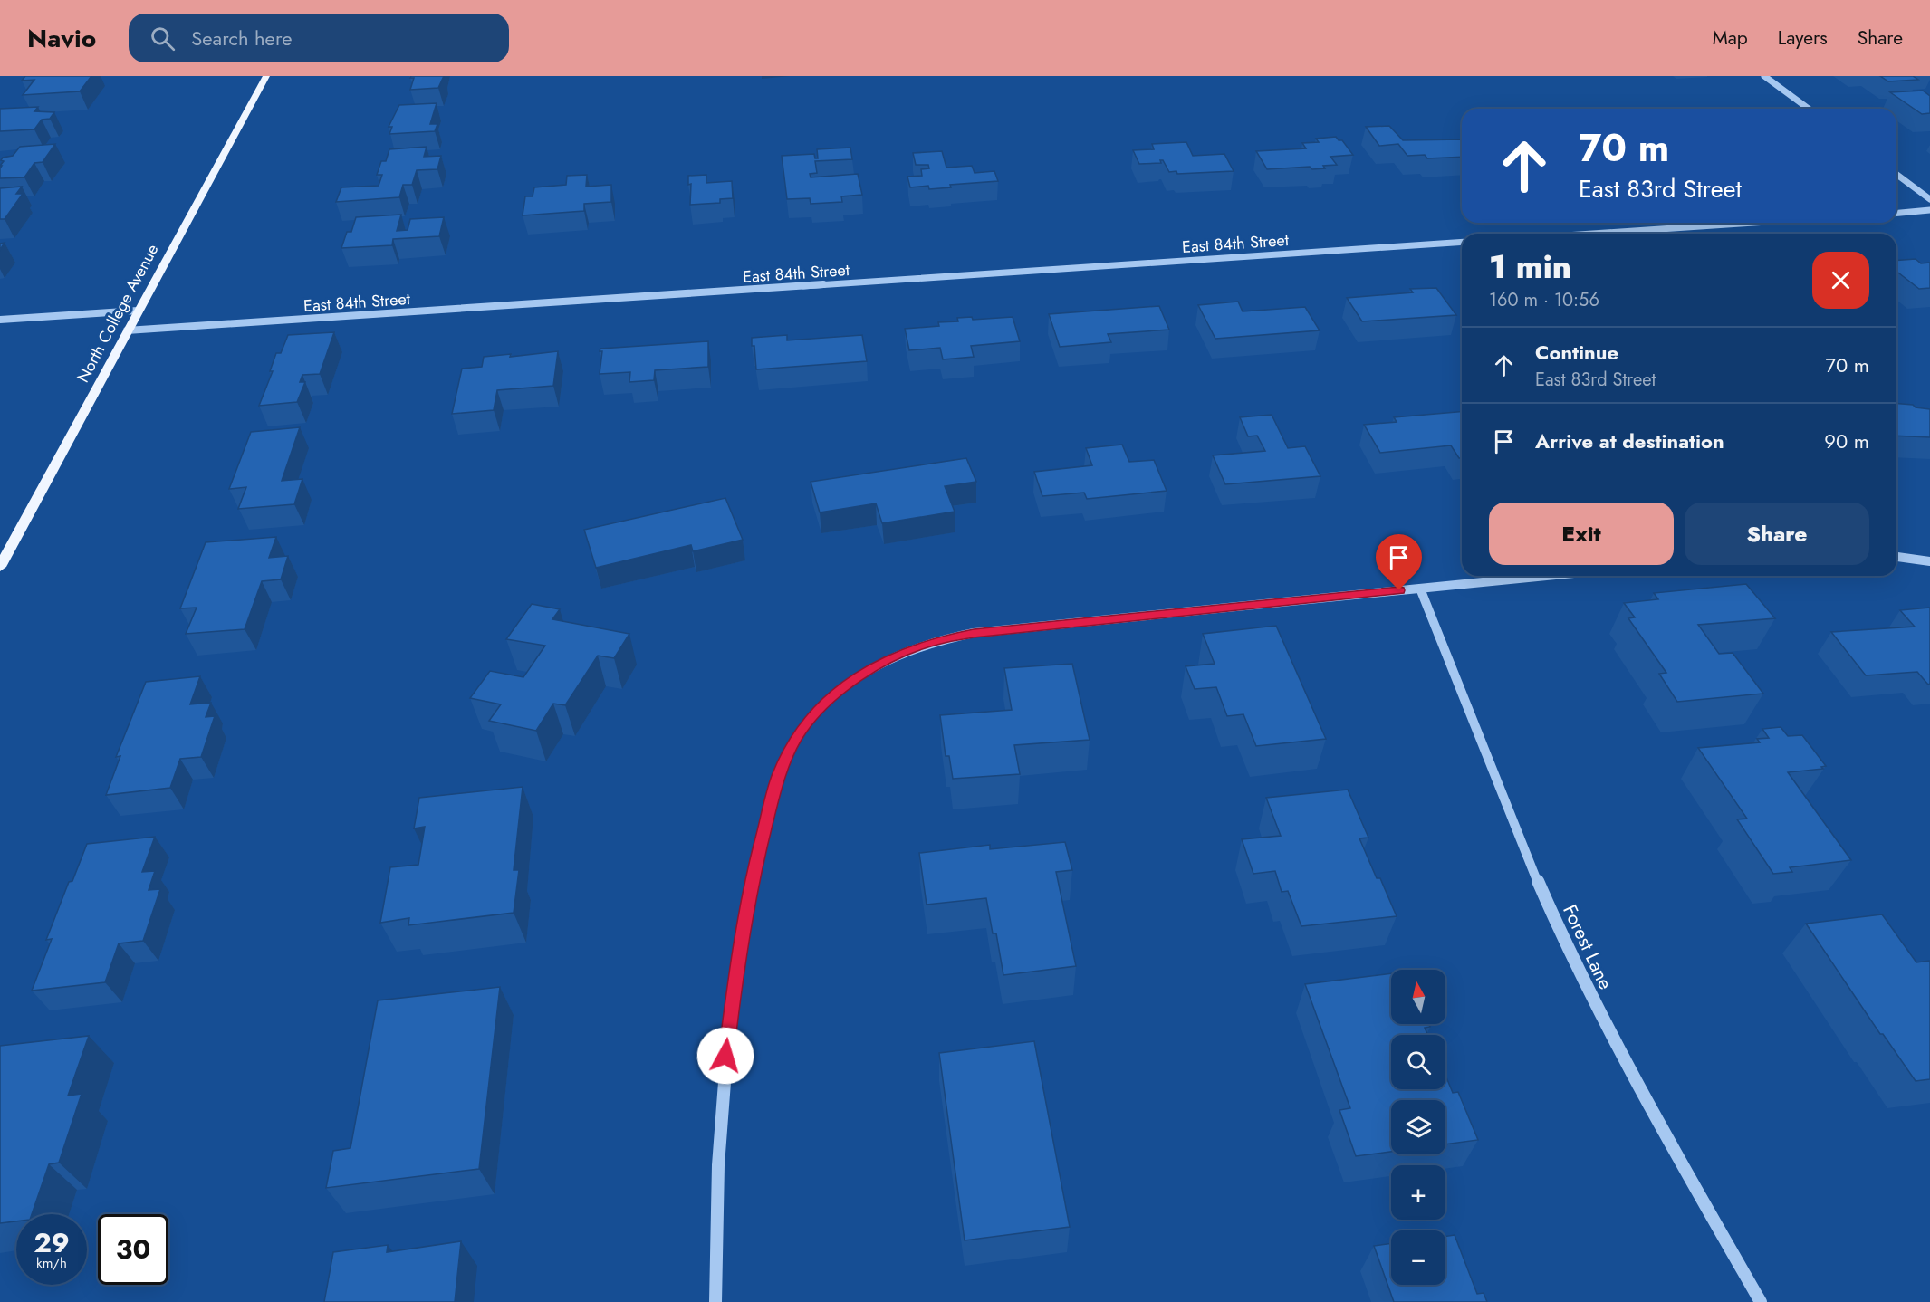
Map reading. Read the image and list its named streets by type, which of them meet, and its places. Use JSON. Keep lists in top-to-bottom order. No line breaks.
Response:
{"streets":{"main road":["North College Avenue"],"street":["East 84th Street","Forest Lane"]},"crossings":[["East 84th Street","North College Avenue"]],"north":"top","page":{"header":"Navio","search":"Search here","nav":["Map","Layers","Share"],"turn":["70 m","East 83rd Street"],"heading":["1 min","160 m · 10:56"],"list":[{"name":"Continue","note":"East 83rd Street","value":"70 m"},{"name":"Arrive at destination","value":"90 m"}],"buttons":["Exit","Share"],"map_buttons":["+","−"],"speed":"29 km/h","limit":"30"}}
